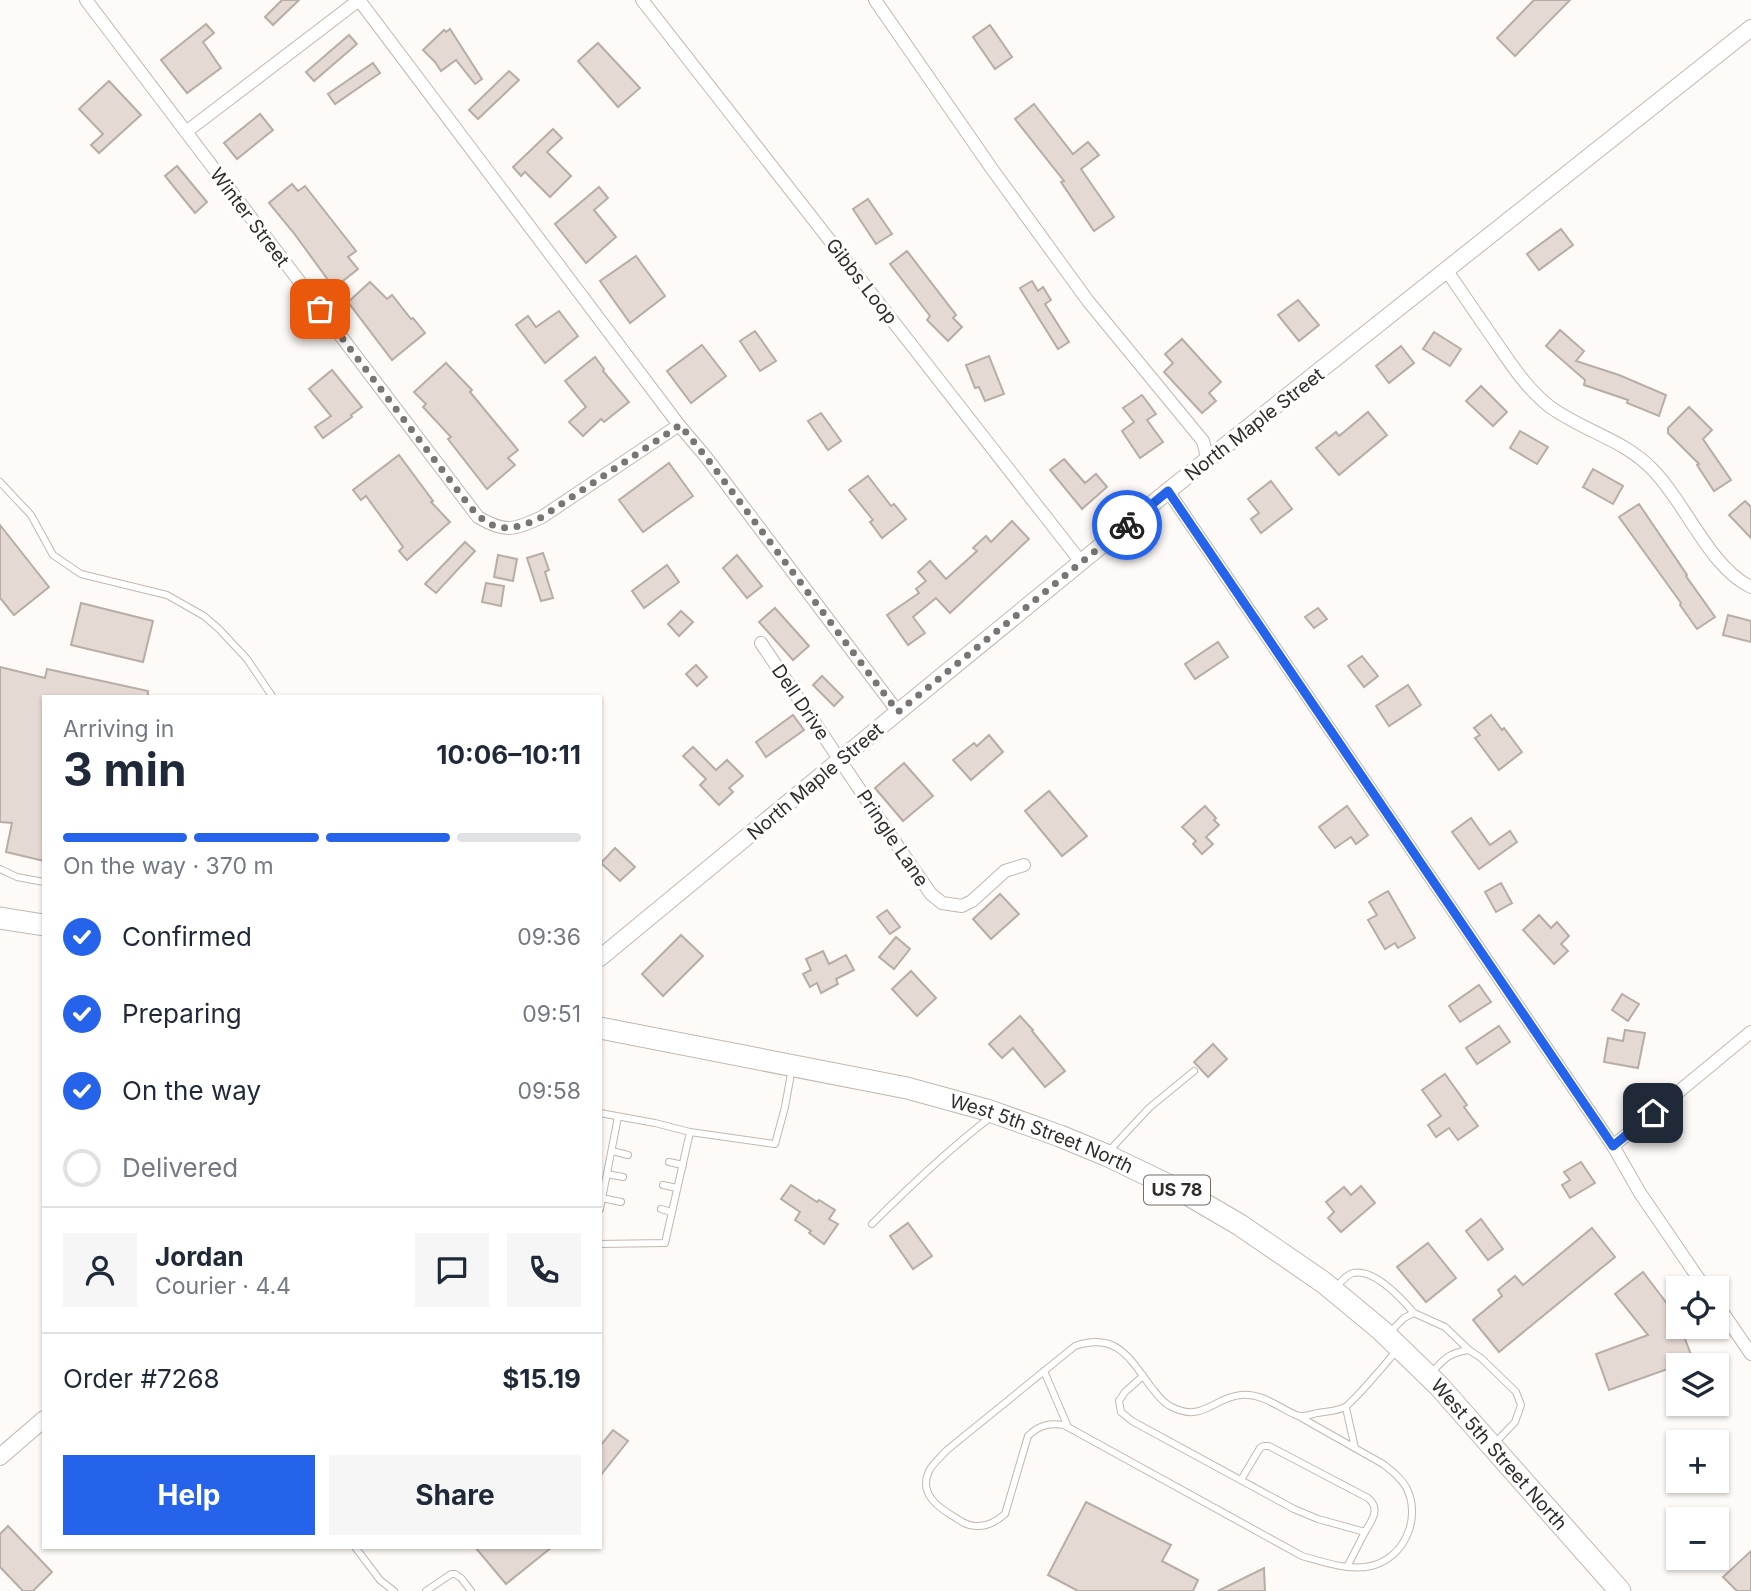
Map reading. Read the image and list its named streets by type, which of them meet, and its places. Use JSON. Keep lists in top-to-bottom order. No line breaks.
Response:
{"streets":{"main road":["West 5th Street North","US 78"],"street":["Winter Street","Gibbs Loop","North Maple Street","Dell Drive","Pringle Lane"]},"crossings":[["Gibbs Loop","North Maple Street"],["North Maple Street","Dell Drive"],["North Maple Street","Pringle Lane"],["Dell Drive","Pringle Lane"]],"page":{"heading":["3 min","Arriving in","10:06–10:11"],"panel":["Jordan","Courier · 4.4","Order #7268","$15.19"],"bar":"On the way · 370 m","list":[["Confirmed","09:36"],["Preparing","09:51"],["On the way","09:58"],"Delivered"],"map_buttons":["+","−"],"buttons":["Help","Share"]}}
